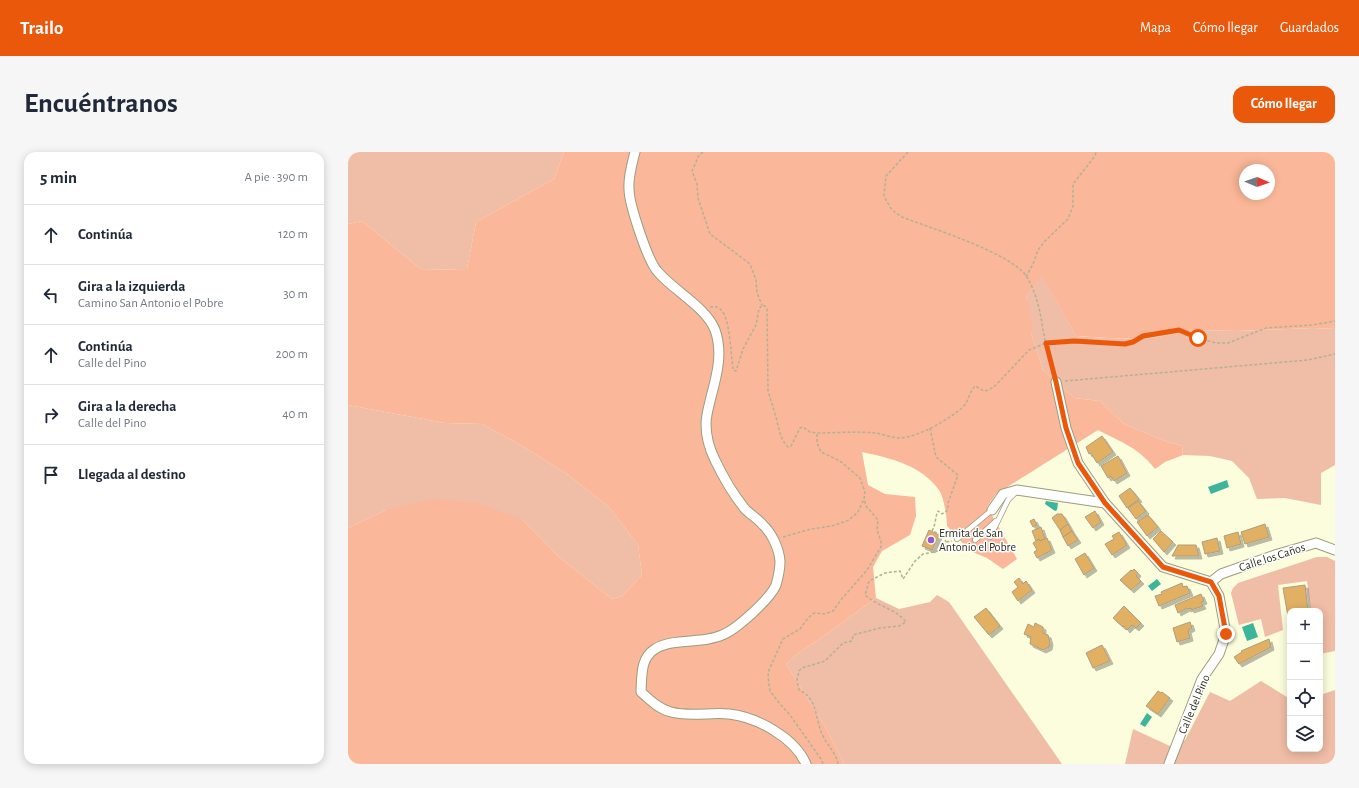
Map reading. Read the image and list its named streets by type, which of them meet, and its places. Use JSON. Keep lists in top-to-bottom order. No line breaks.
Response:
{"streets":{"street":["Calle los Caños","Calle del Pino"]},"crossings":[["Calle los Caños","Calle del Pino"]],"places":["Ermita de San Antonio el Pobre"],"north":"right","page":{"header":"Trailo","nav":["Mapa","Cómo llegar","Guardados"],"buttons":"Cómo llegar","title":"Encuéntranos","heading":["5 min","A pie · 390 m"],"list":[["Continúa","120 m"],["Gira a la izquierda","Camino San Antonio el Pobre","30 m"],["Continúa","Calle del Pino","200 m"],["Gira a la derecha","Calle del Pino","40 m"],"Llegada al destino"],"map_buttons":["+","−"]}}
